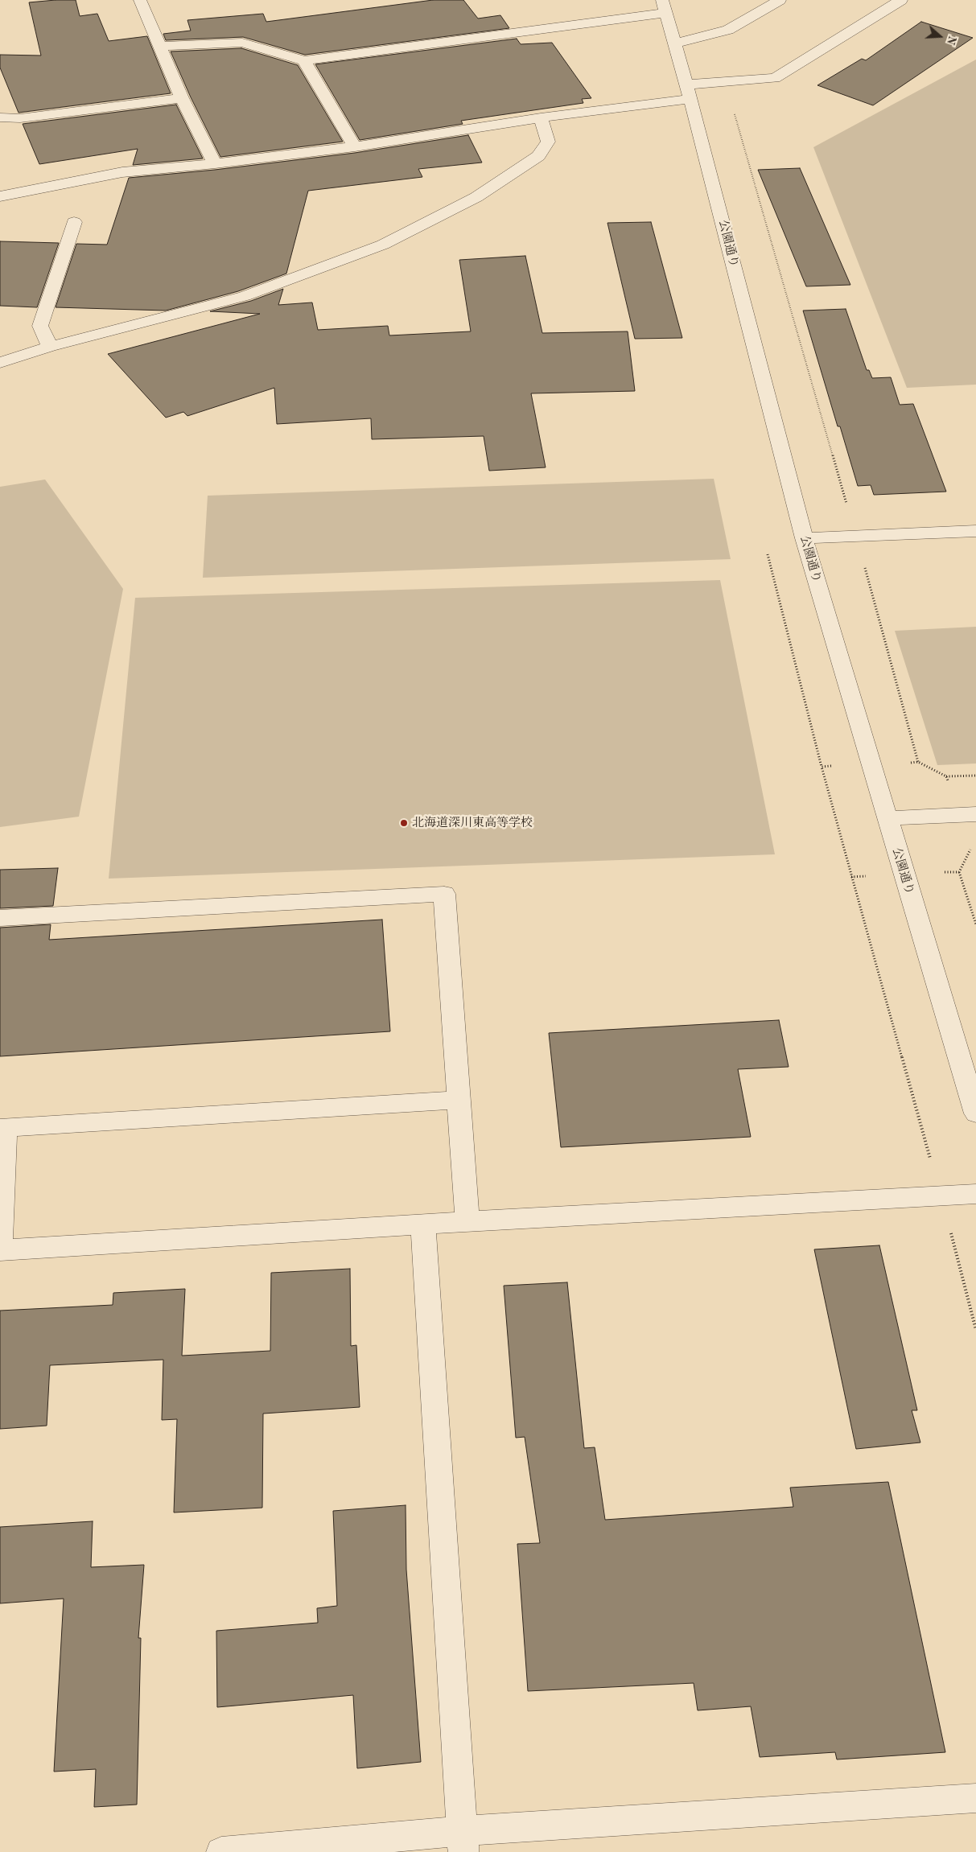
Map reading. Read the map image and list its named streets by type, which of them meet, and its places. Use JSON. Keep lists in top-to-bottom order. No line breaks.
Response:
{"streets":{"street":["公園通り"]},"places":["北海道深川東高等学校"],"north":"right"}
